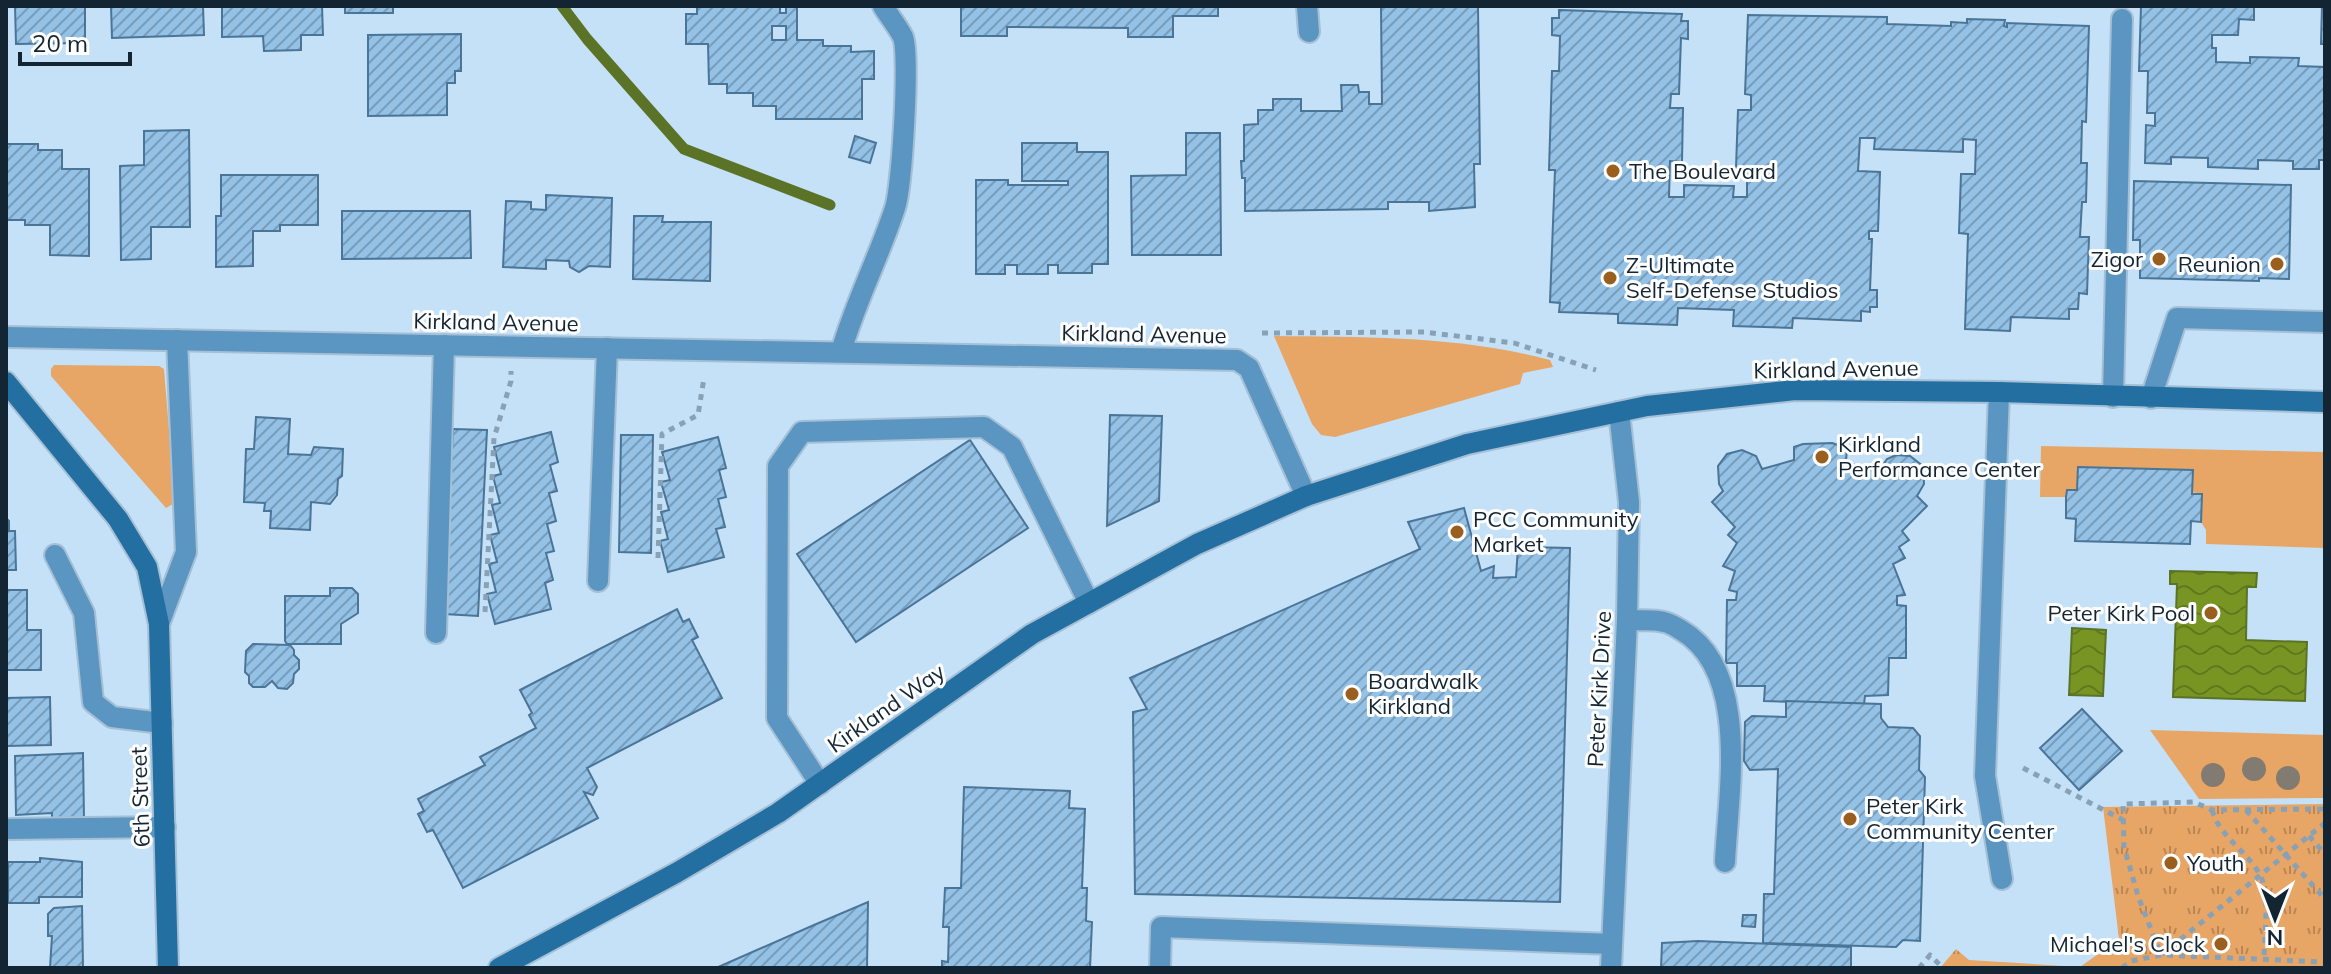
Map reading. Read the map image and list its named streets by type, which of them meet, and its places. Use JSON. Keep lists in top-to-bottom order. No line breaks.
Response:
{"streets":{"main road":["Kirkland Avenue","Kirkland Way","6th Street"],"street":["Peter Kirk Drive"]},"crossings":[["Kirkland Avenue","Peter Kirk Drive"],["Kirkland Avenue","Kirkland Way"],["Kirkland Avenue","6th Street"]],"places":["The Boulevard","Zigor","Reunion","Z-Ultimate Self-Defense Studios","Kirkland Performance Center","PCC Community Market","Peter Kirk Pool","Boardwalk Kirkland","Peter Kirk Community Center","Youth","Michael's Clock"],"scale_bar":"20 m","north":"bottom"}
